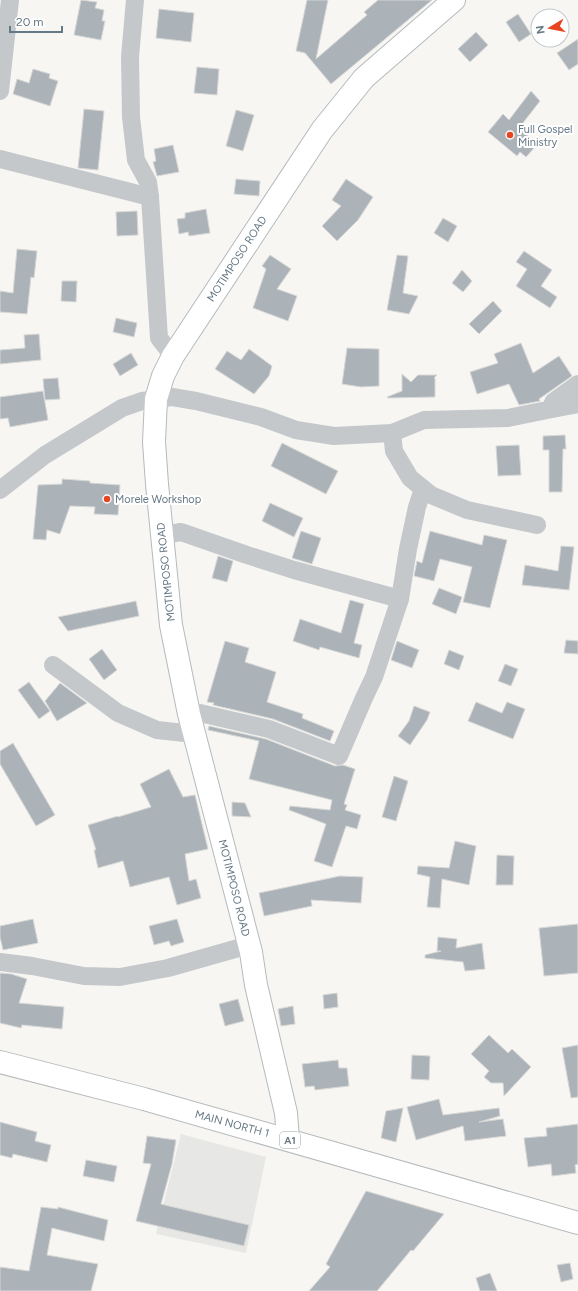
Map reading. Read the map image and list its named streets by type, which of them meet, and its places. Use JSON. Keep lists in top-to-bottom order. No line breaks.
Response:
{"streets":{"street":["MOTIMPOSO ROAD","MAIN NORTH 1","A1"]},"crossings":[["MOTIMPOSO ROAD","MAIN NORTH 1"]],"places":["Full Gospel Ministry","Morele Workshop"],"scale_bar":"20 m","north":"left"}
